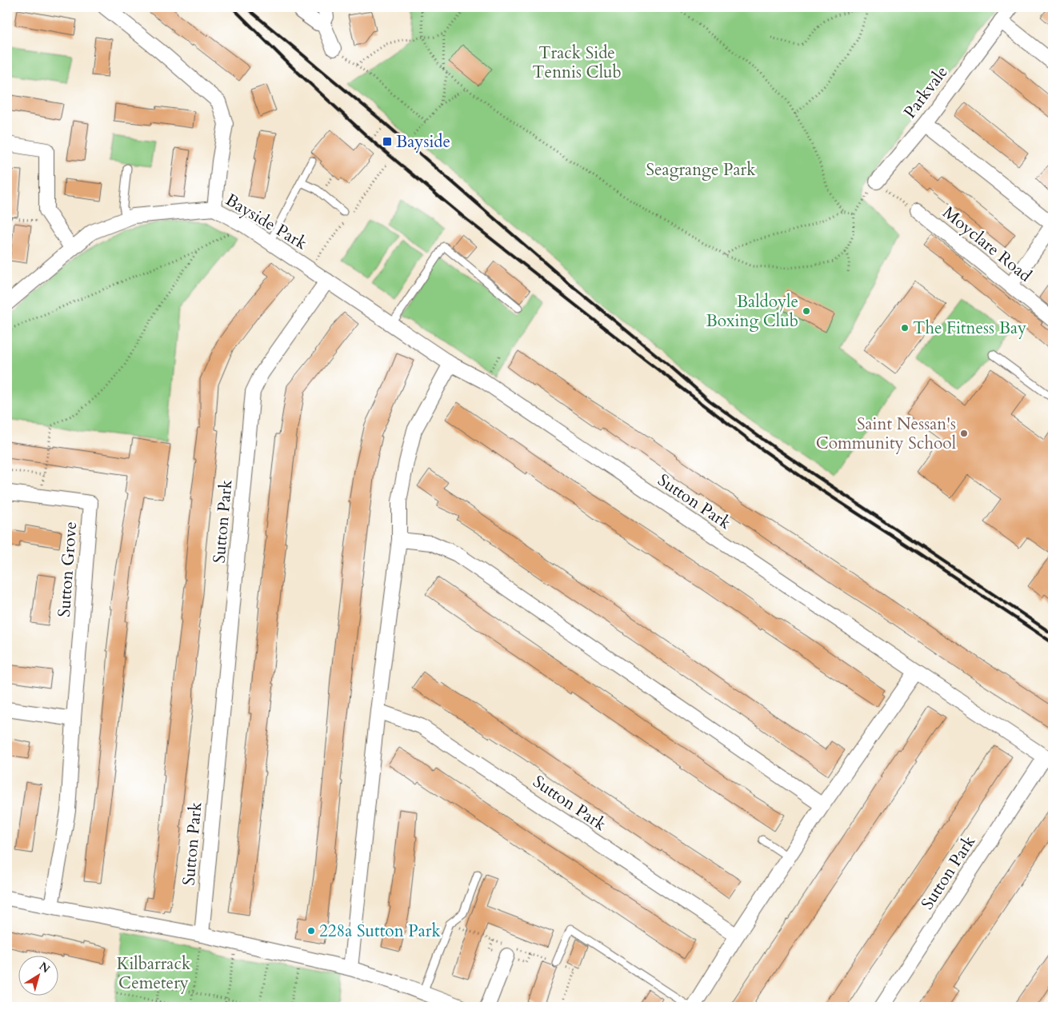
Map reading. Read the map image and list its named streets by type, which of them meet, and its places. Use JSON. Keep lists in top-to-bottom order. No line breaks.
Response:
{"streets":{"street":["Parkvale","Bayside Park","Moyclare Road","Sutton Park","Sutton Grove"]},"crossings":[["Bayside Park","Sutton Park"]],"parks":["Track Side Tennis Club","Seagrange Park","Kilbarrack Cemetery"],"places":{"transit":["Bayside"],"other":["Baldoyle Boxing Club","The Fitness Bay","Saint Nessan's Community School","228a Sutton Park"]},"north":"top right"}
